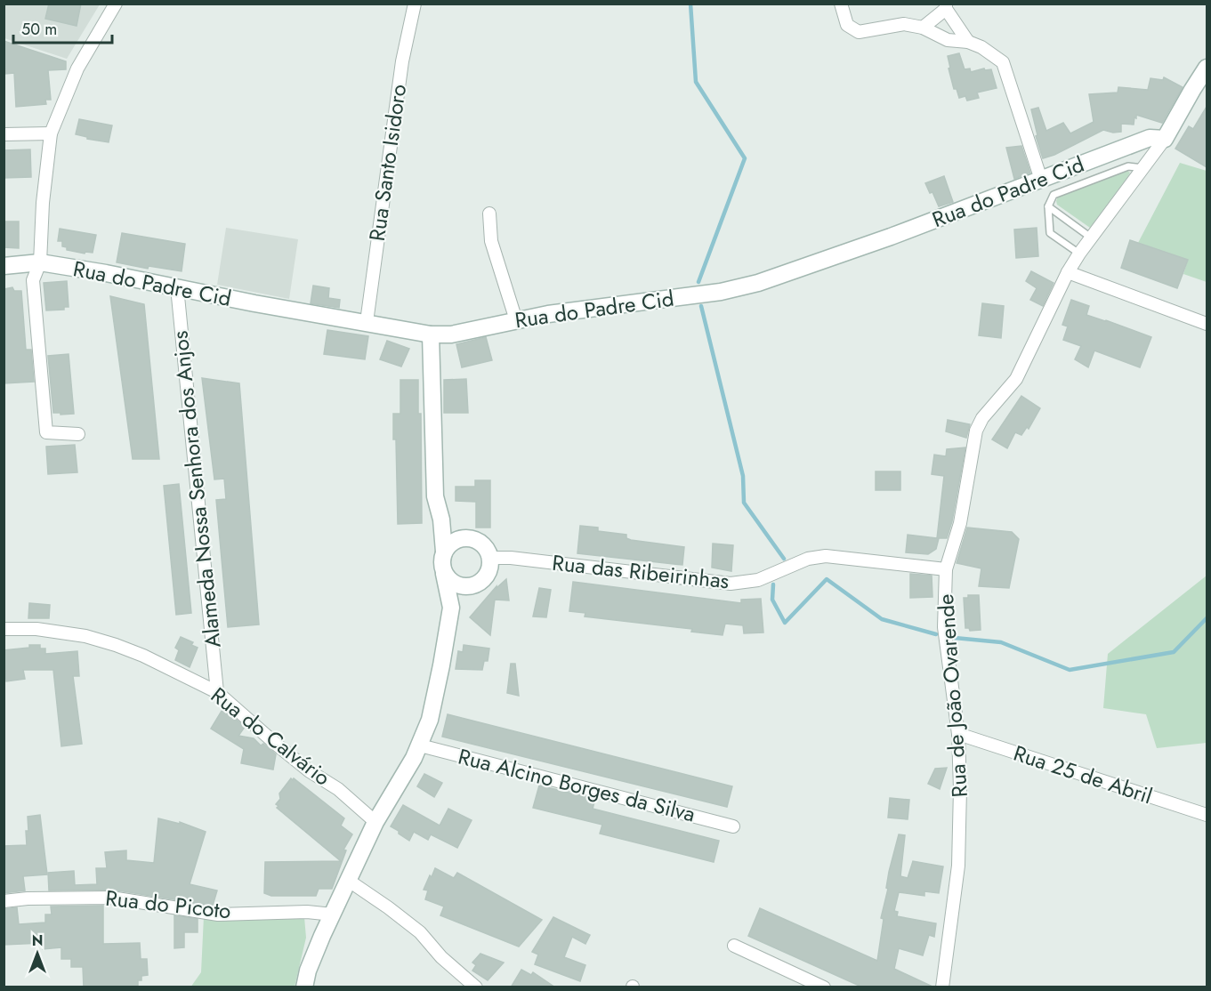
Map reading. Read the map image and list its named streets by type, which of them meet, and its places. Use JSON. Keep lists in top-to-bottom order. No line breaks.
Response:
{"streets":{"street":["Rua Santo Isidoro","Rua do Padre Cid","Alameda Nossa Senhora dos Anjos","Rua das Ribeirinhas","Rua de João Ovarende","Rua do Calvário","Rua 25 de Abril","Rua Alcino Borges da Silva","Rua do Picoto"]},"crossings":[["Rua Santo Isidoro","Rua do Padre Cid"],["Rua do Padre Cid","Alameda Nossa Senhora dos Anjos"],["Rua do Padre Cid","Rua de João Ovarende"],["Alameda Nossa Senhora dos Anjos","Rua do Calvário"],["Rua das Ribeirinhas","Rua de João Ovarende"],["Rua de João Ovarende","Rua 25 de Abril"]],"scale_bar":"50 m","north":"top"}
